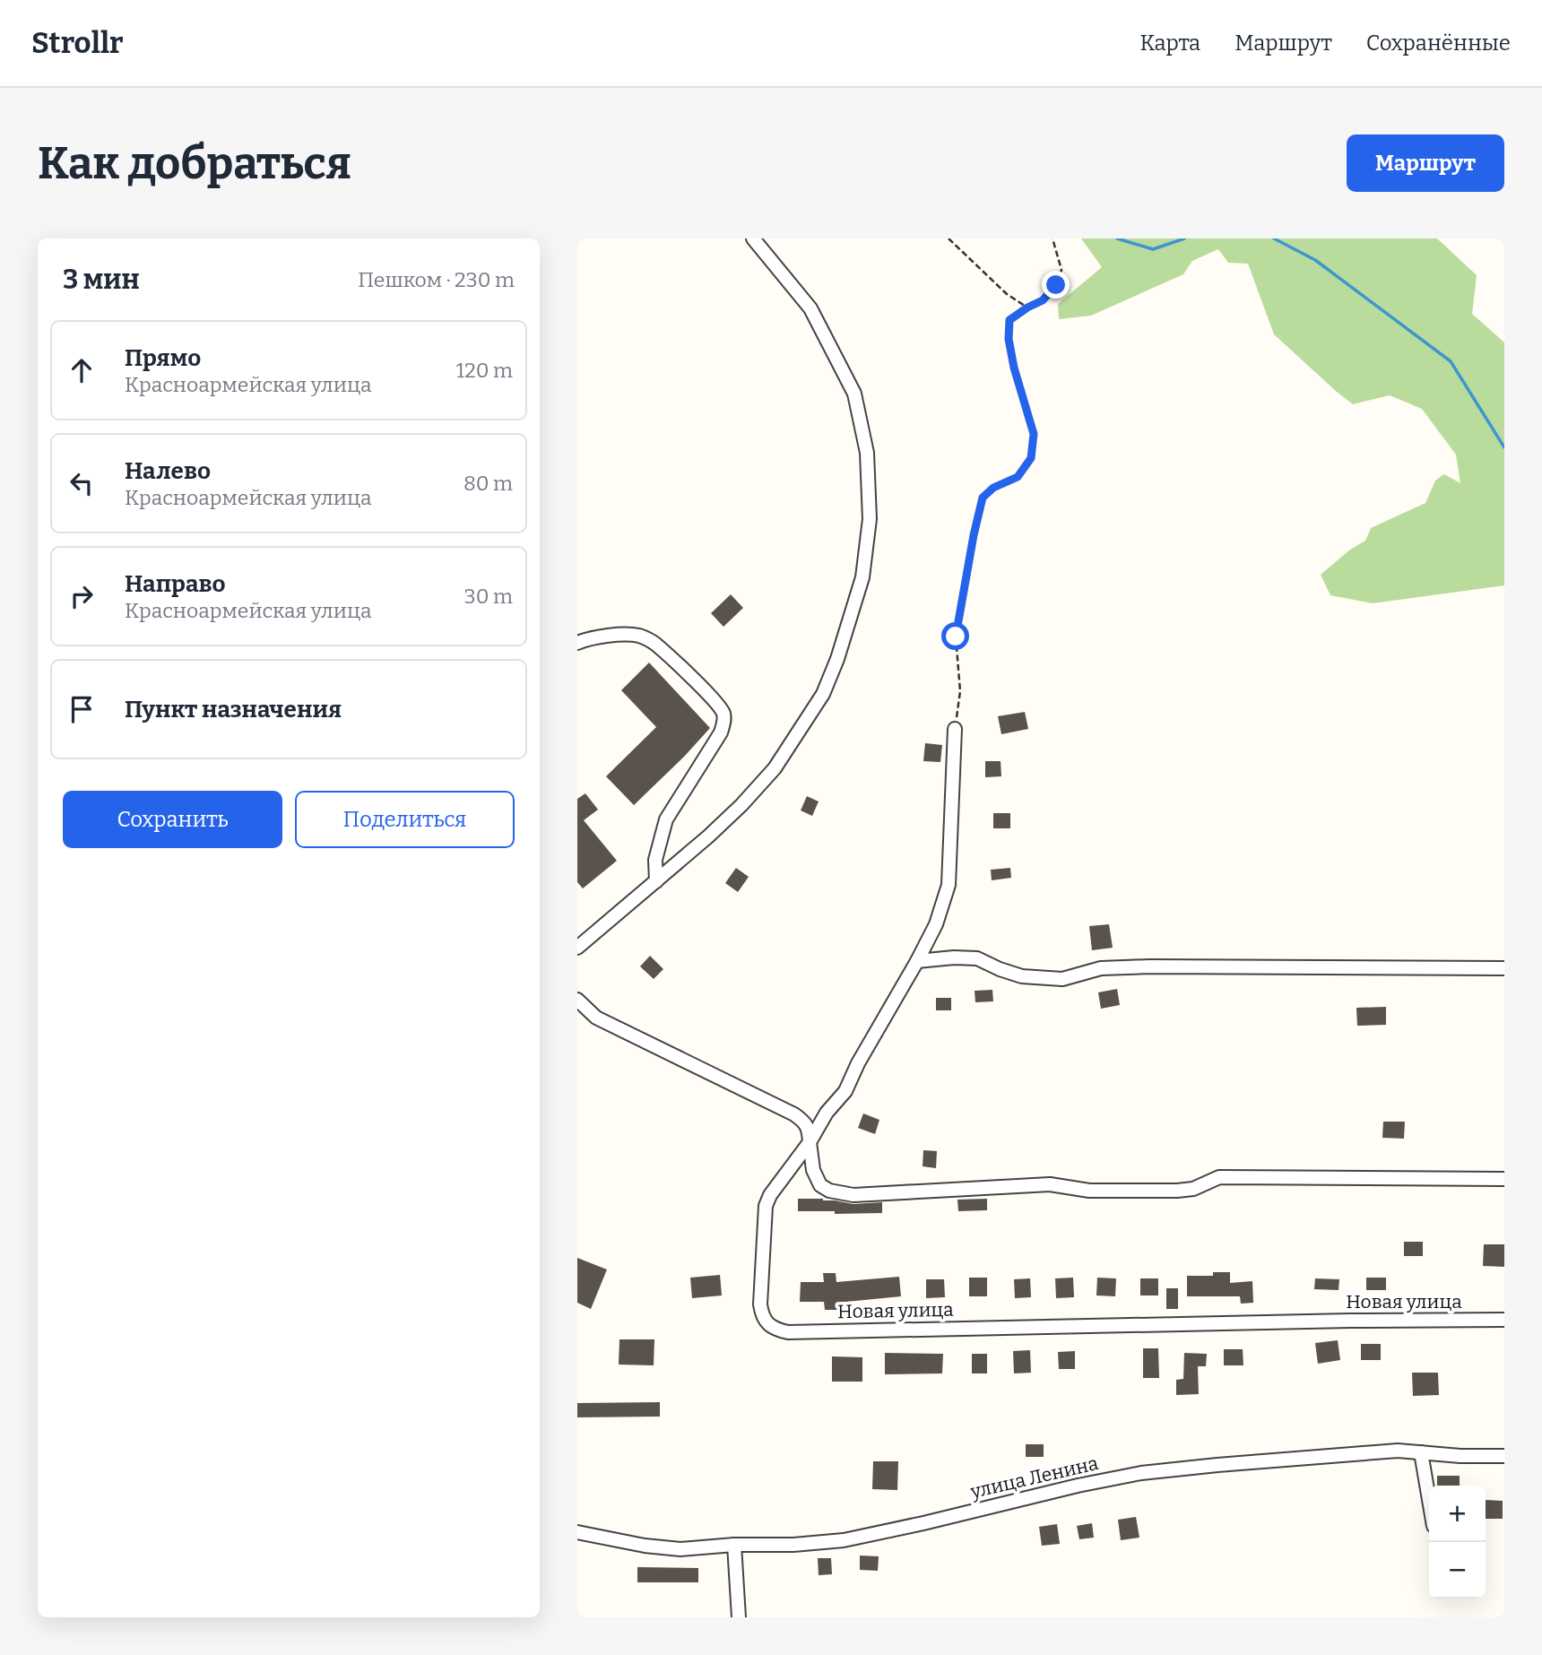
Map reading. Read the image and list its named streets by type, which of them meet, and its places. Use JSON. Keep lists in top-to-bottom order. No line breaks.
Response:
{"streets":{"street":["Новая улица","улица Ленина"]},"page":{"header":"Strollr","nav":["Карта","Маршрут","Сохранённые"],"buttons":["Маршрут",["Сохранить","Поделиться"]],"title":"Как добраться","heading":["3 мин","Пешком · 230 m"],"list":[["Прямо","Красноармейская улица","120 m"],["Налево","Красноармейская улица","80 m"],["Направо","Красноармейская улица","30 m"],"Пункт назначения"],"map_buttons":["+","−"]}}
